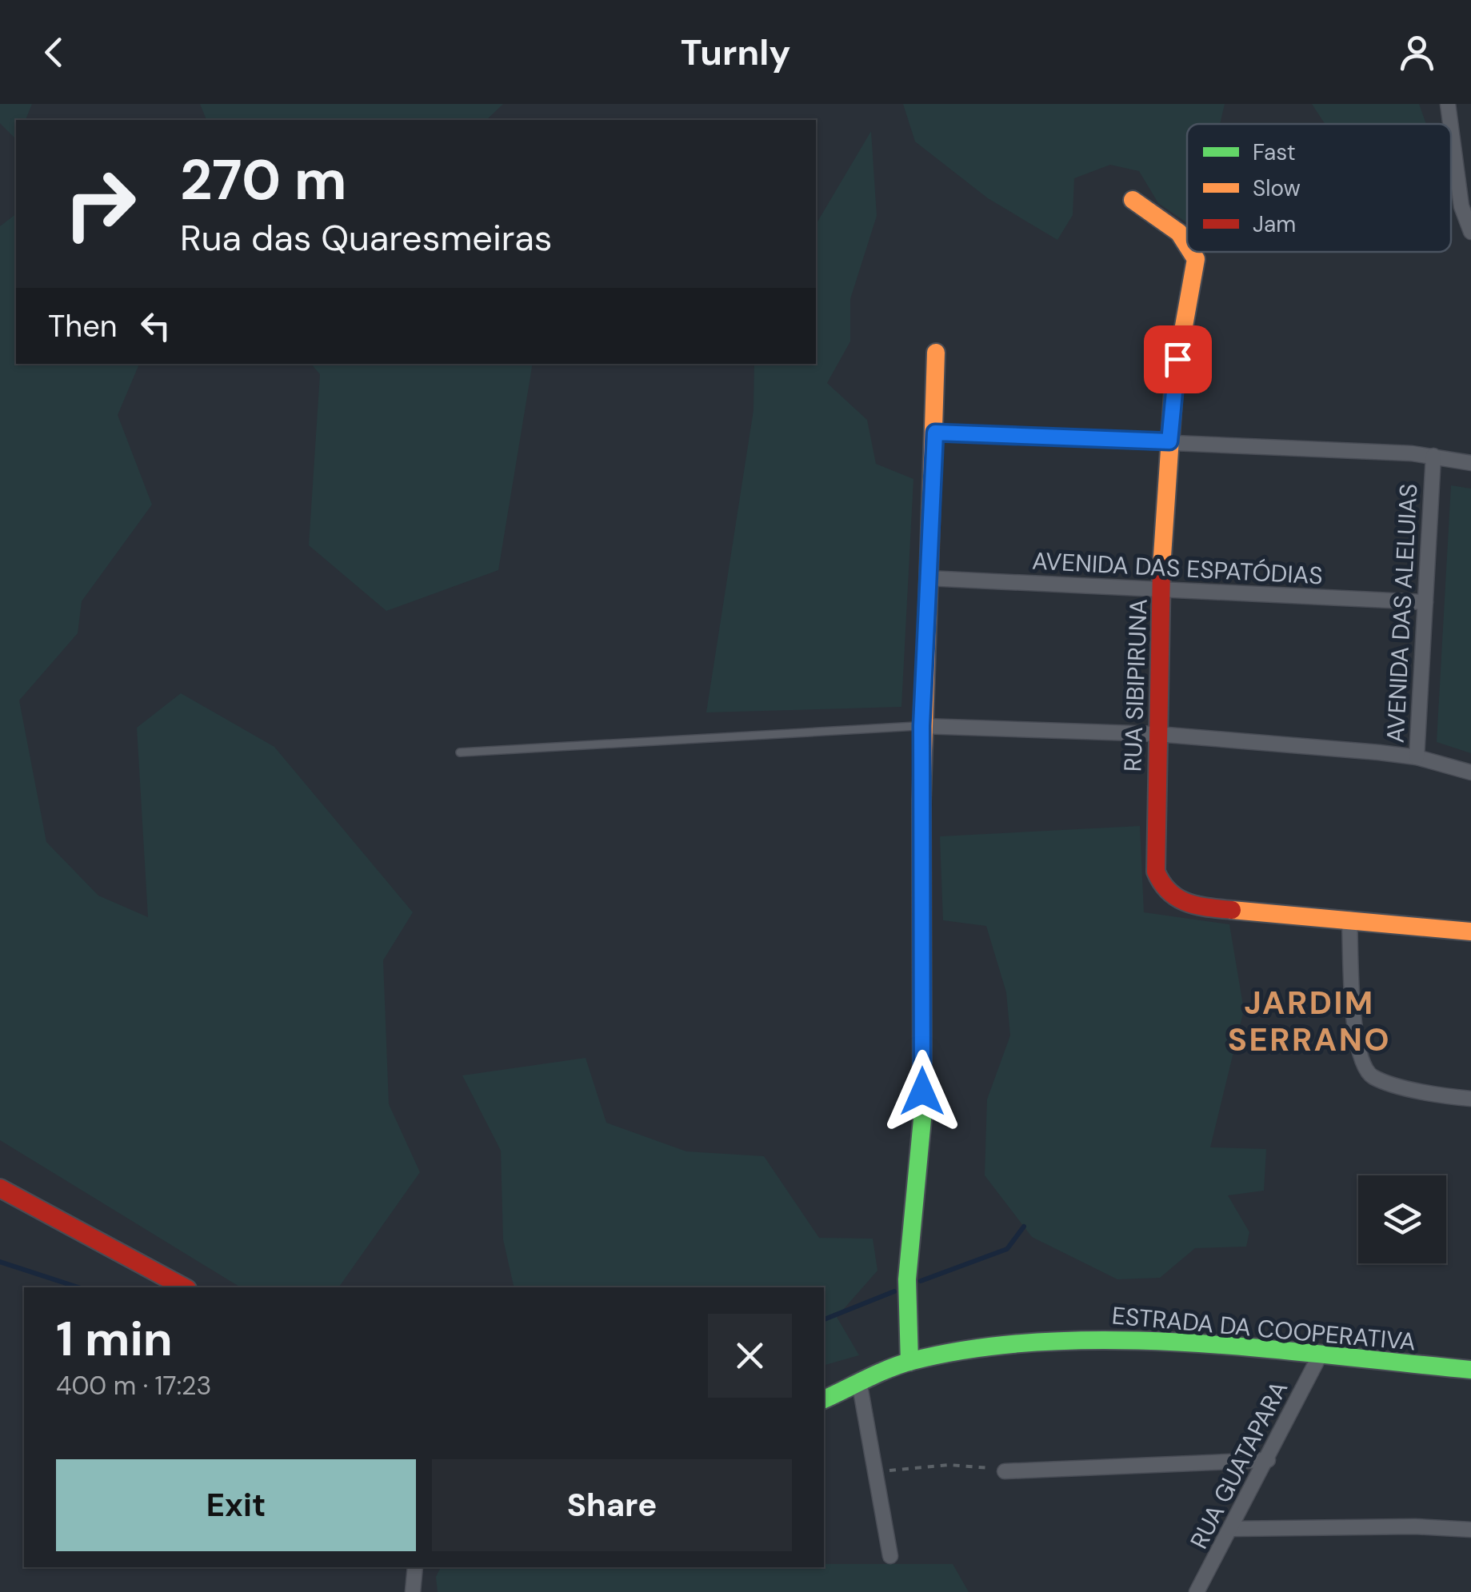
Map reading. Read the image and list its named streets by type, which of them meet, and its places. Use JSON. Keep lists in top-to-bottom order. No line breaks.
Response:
{"streets":{"street":["AVENIDA DAS ESPATÓDIAS","AVENIDA DAS ALELUIAS","RUA SIBIPIRUNA","ESTRADA DA COOPERATIVA","RUA GUATAPARA"]},"crossings":[["AVENIDA DAS ESPATÓDIAS","AVENIDA DAS ALELUIAS"],["AVENIDA DAS ESPATÓDIAS","RUA SIBIPIRUNA"],["AVENIDA DAS ALELUIAS","RUA SIBIPIRUNA"],["ESTRADA DA COOPERATIVA","RUA GUATAPARA"]],"districts":["JARDIM SERRANO"],"legend":["Fast","Slow","Jam"],"page":{"header":"Turnly","turn":["270 m","Rua das Quaresmeiras"],"then":"Then","heading":["1 min","400 m · 17:23"],"buttons":["Exit","Share"]}}
